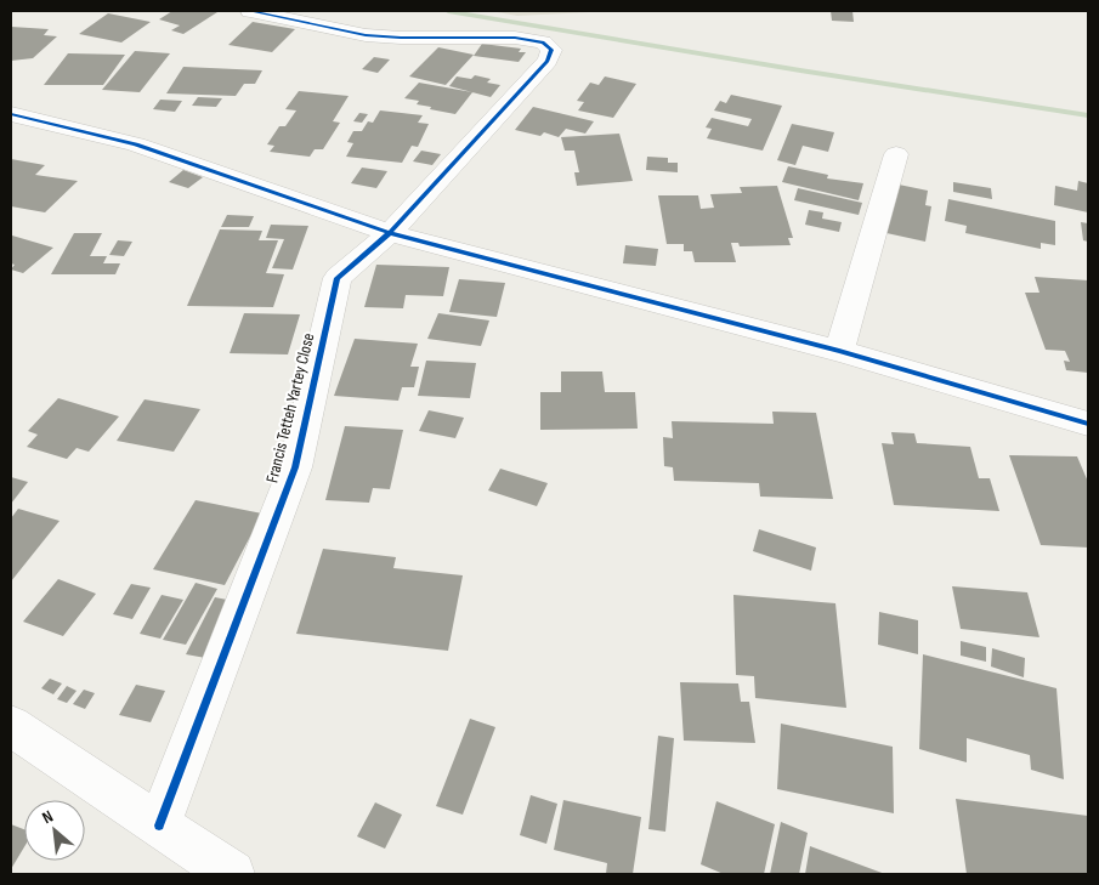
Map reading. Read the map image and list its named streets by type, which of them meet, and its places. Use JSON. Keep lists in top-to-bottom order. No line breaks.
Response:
{"streets":{"street":["Francis Tetteh Yartey Close"]},"north":"top left"}
